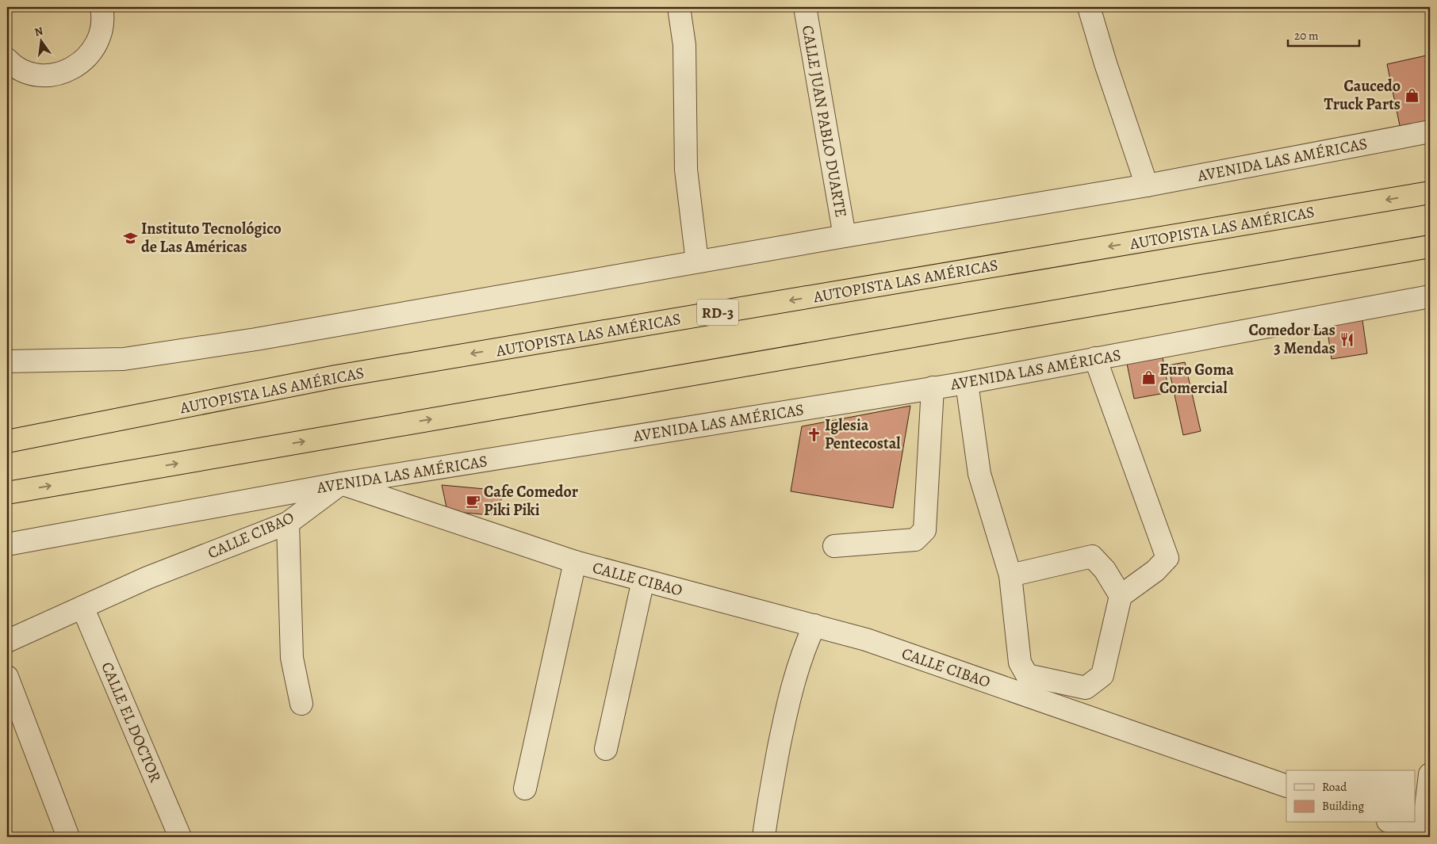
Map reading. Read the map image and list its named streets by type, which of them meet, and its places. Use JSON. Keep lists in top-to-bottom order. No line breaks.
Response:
{"streets":{"highway":["AUTOPISTA LAS AMÉRICAS","RD-3"],"street":["CALLE JUAN PABLO DUARTE","AVENIDA LAS AMÉRICAS","CALLE CIBAO","CALLE EL DOCTOR"]},"crossings":[["CALLE JUAN PABLO DUARTE","AVENIDA LAS AMÉRICAS"],["AVENIDA LAS AMÉRICAS","CALLE CIBAO"],["CALLE CIBAO","CALLE EL DOCTOR"]],"places":{"shop":["Caucedo Truck Parts","Euro Goma Comercial"],"school or university":["Instituto Tecnológico de Las Américas"],"restaurant":["Comedor Las 3 Mendas"],"church":["Iglesia Pentecostal"],"cafe":["Cafe Comedor Piki Piki"]},"legend":["Road","Building"],"scale_bar":"20 m","north":"top"}
